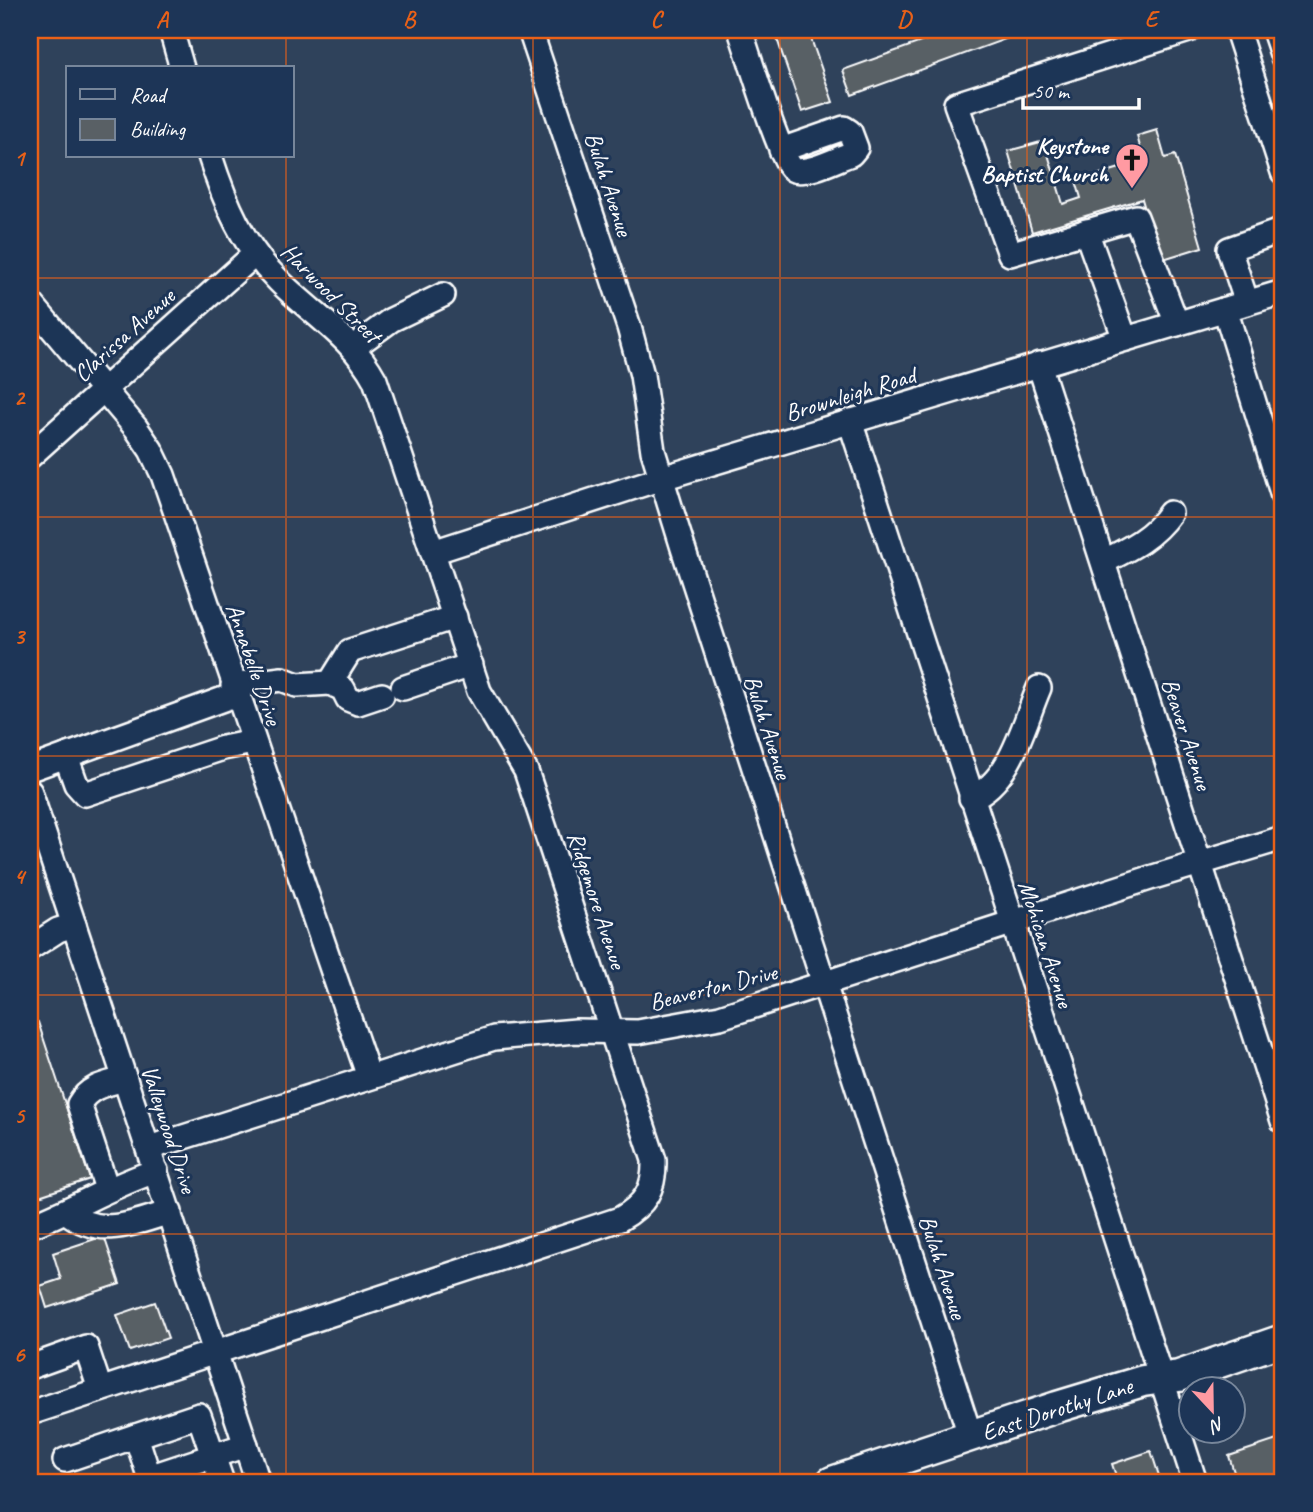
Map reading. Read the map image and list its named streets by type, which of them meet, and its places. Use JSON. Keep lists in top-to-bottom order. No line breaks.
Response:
{"streets":{"main road":["East Dorothy Lane"],"street":["Bulah Avenue","Harwood Street","Clarissa Avenue","Brownleigh Road","Annabelle Drive","Beaver Avenue","Ridgemore Avenue","Mohican Avenue","Beaverton Drive","Valleywood Drive"]},"crossings":[["Bulah Avenue","Brownleigh Road"],["Bulah Avenue","Beaverton Drive"],["Bulah Avenue","East Dorothy Lane"],["Harwood Street","Clarissa Avenue"],["Harwood Street","Brownleigh Road"],["Harwood Street","Ridgemore Avenue"],["Clarissa Avenue","Annabelle Drive"],["Brownleigh Road","Beaver Avenue"],["Brownleigh Road","Ridgemore Avenue"],["Brownleigh Road","Mohican Avenue"],["Annabelle Drive","Beaverton Drive"],["Beaver Avenue","Beaverton Drive"],["Ridgemore Avenue","Beaverton Drive"],["Ridgemore Avenue","Valleywood Drive"],["Mohican Avenue","Beaverton Drive"],["Mohican Avenue","East Dorothy Lane"],["Beaverton Drive","Valleywood Drive"]],"places":{"church":["Keystone Baptist Church"]},"legend":["Road","Building"],"scale_bar":"50 m","north":"bottom","grid":{"columns":["A","B","C","D","E"],"rows":["1","2","3","4","5","6"]}}
